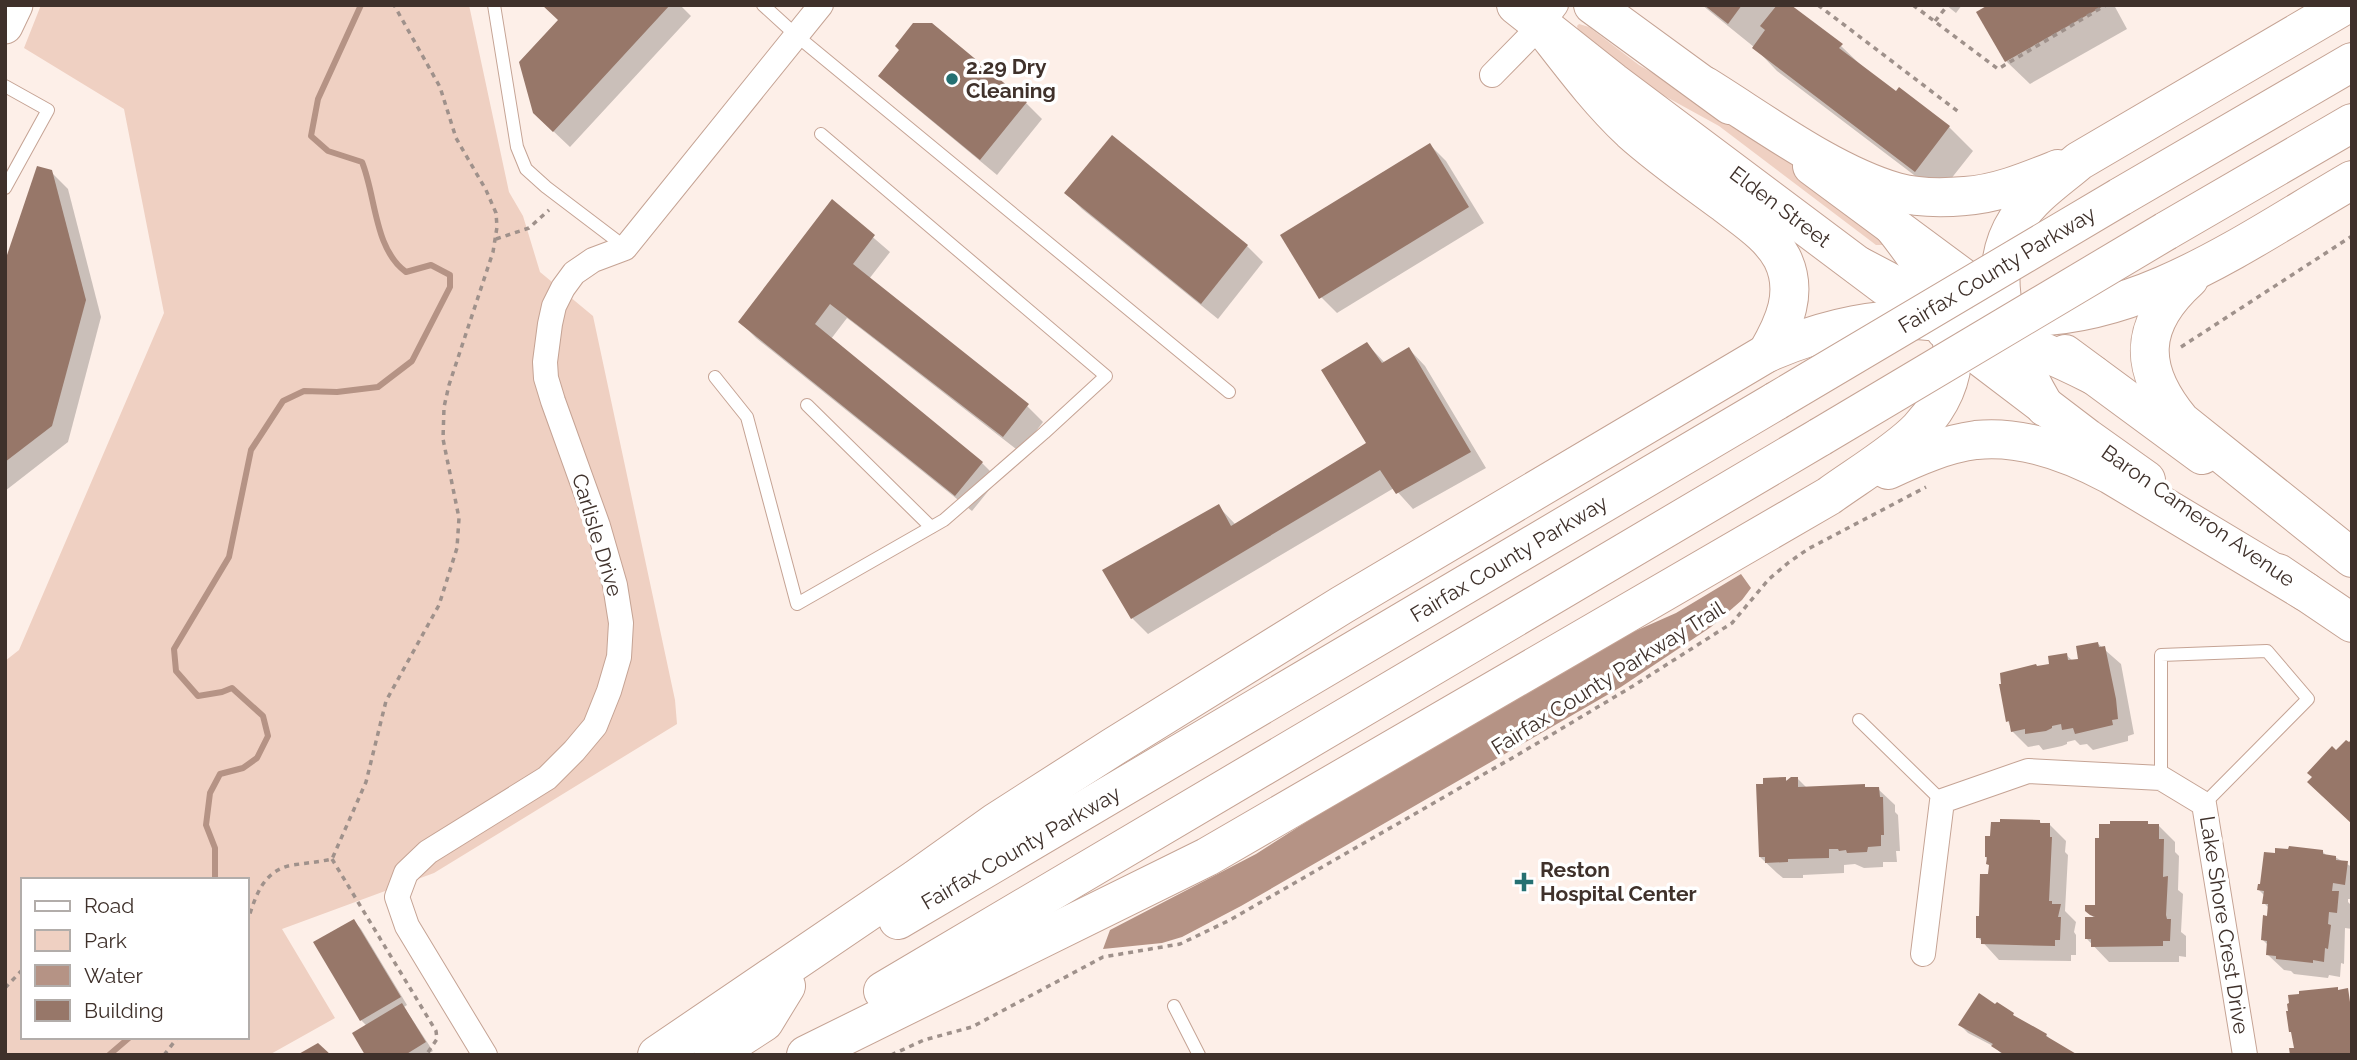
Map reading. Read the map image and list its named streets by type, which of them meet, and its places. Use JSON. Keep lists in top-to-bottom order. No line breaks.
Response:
{"streets":{"main road":["Elden Street","Fairfax County Parkway","Baron Cameron Avenue"],"street":["Carlisle Drive","Lake Shore Crest Drive"],"path":["Fairfax County Parkway Trail"]},"crossings":[["Elden Street","Baron Cameron Avenue"]],"places":{"other":["2.29 Dry Cleaning"],"health":["Reston Hospital Center"]},"legend":["Road","Park","Water","Building"]}
